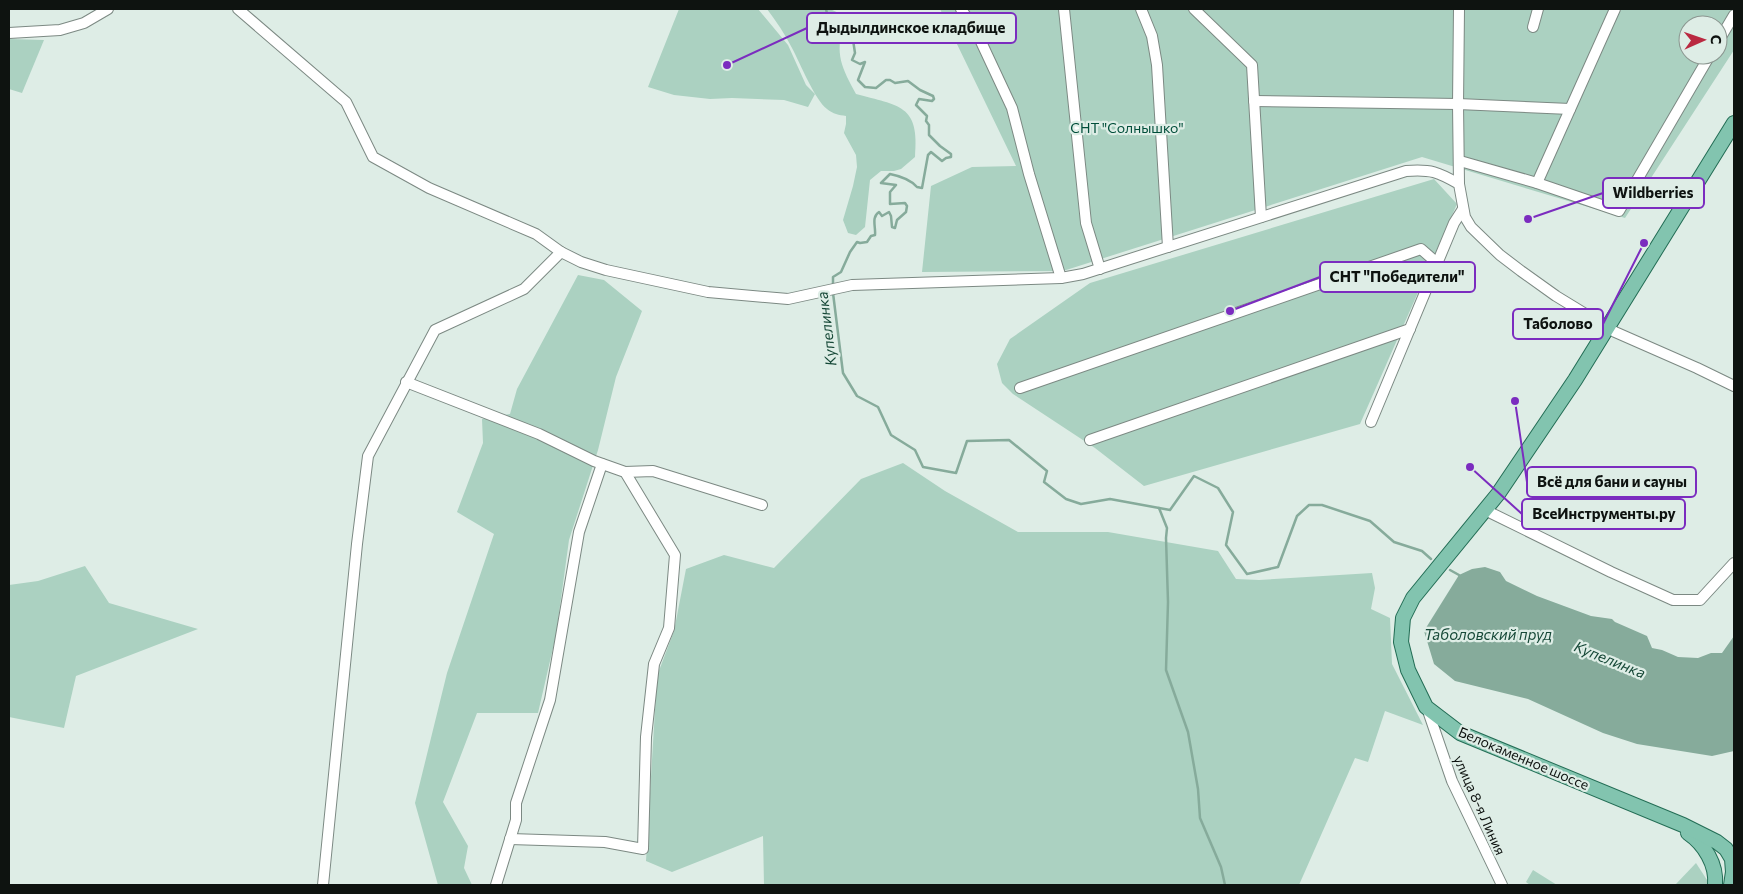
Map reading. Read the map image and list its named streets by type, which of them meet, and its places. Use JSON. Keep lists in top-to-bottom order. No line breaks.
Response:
{"streets":{"main road":["Белокаменное шоссе"],"street":["улица 8-я Линия"]},"crossings":[["Белокаменное шоссе","улица 8-я Линия"]],"water":["Купелинка","Таболовский пруд"],"parks":["СНТ \"Солнышко\""],"places":["Дыдылдинское кладбище","Wildberries","Таболово","СНТ \"Победители\"","Всё для бани и сауны","ВсеИнструменты.ру"],"north":"right"}
